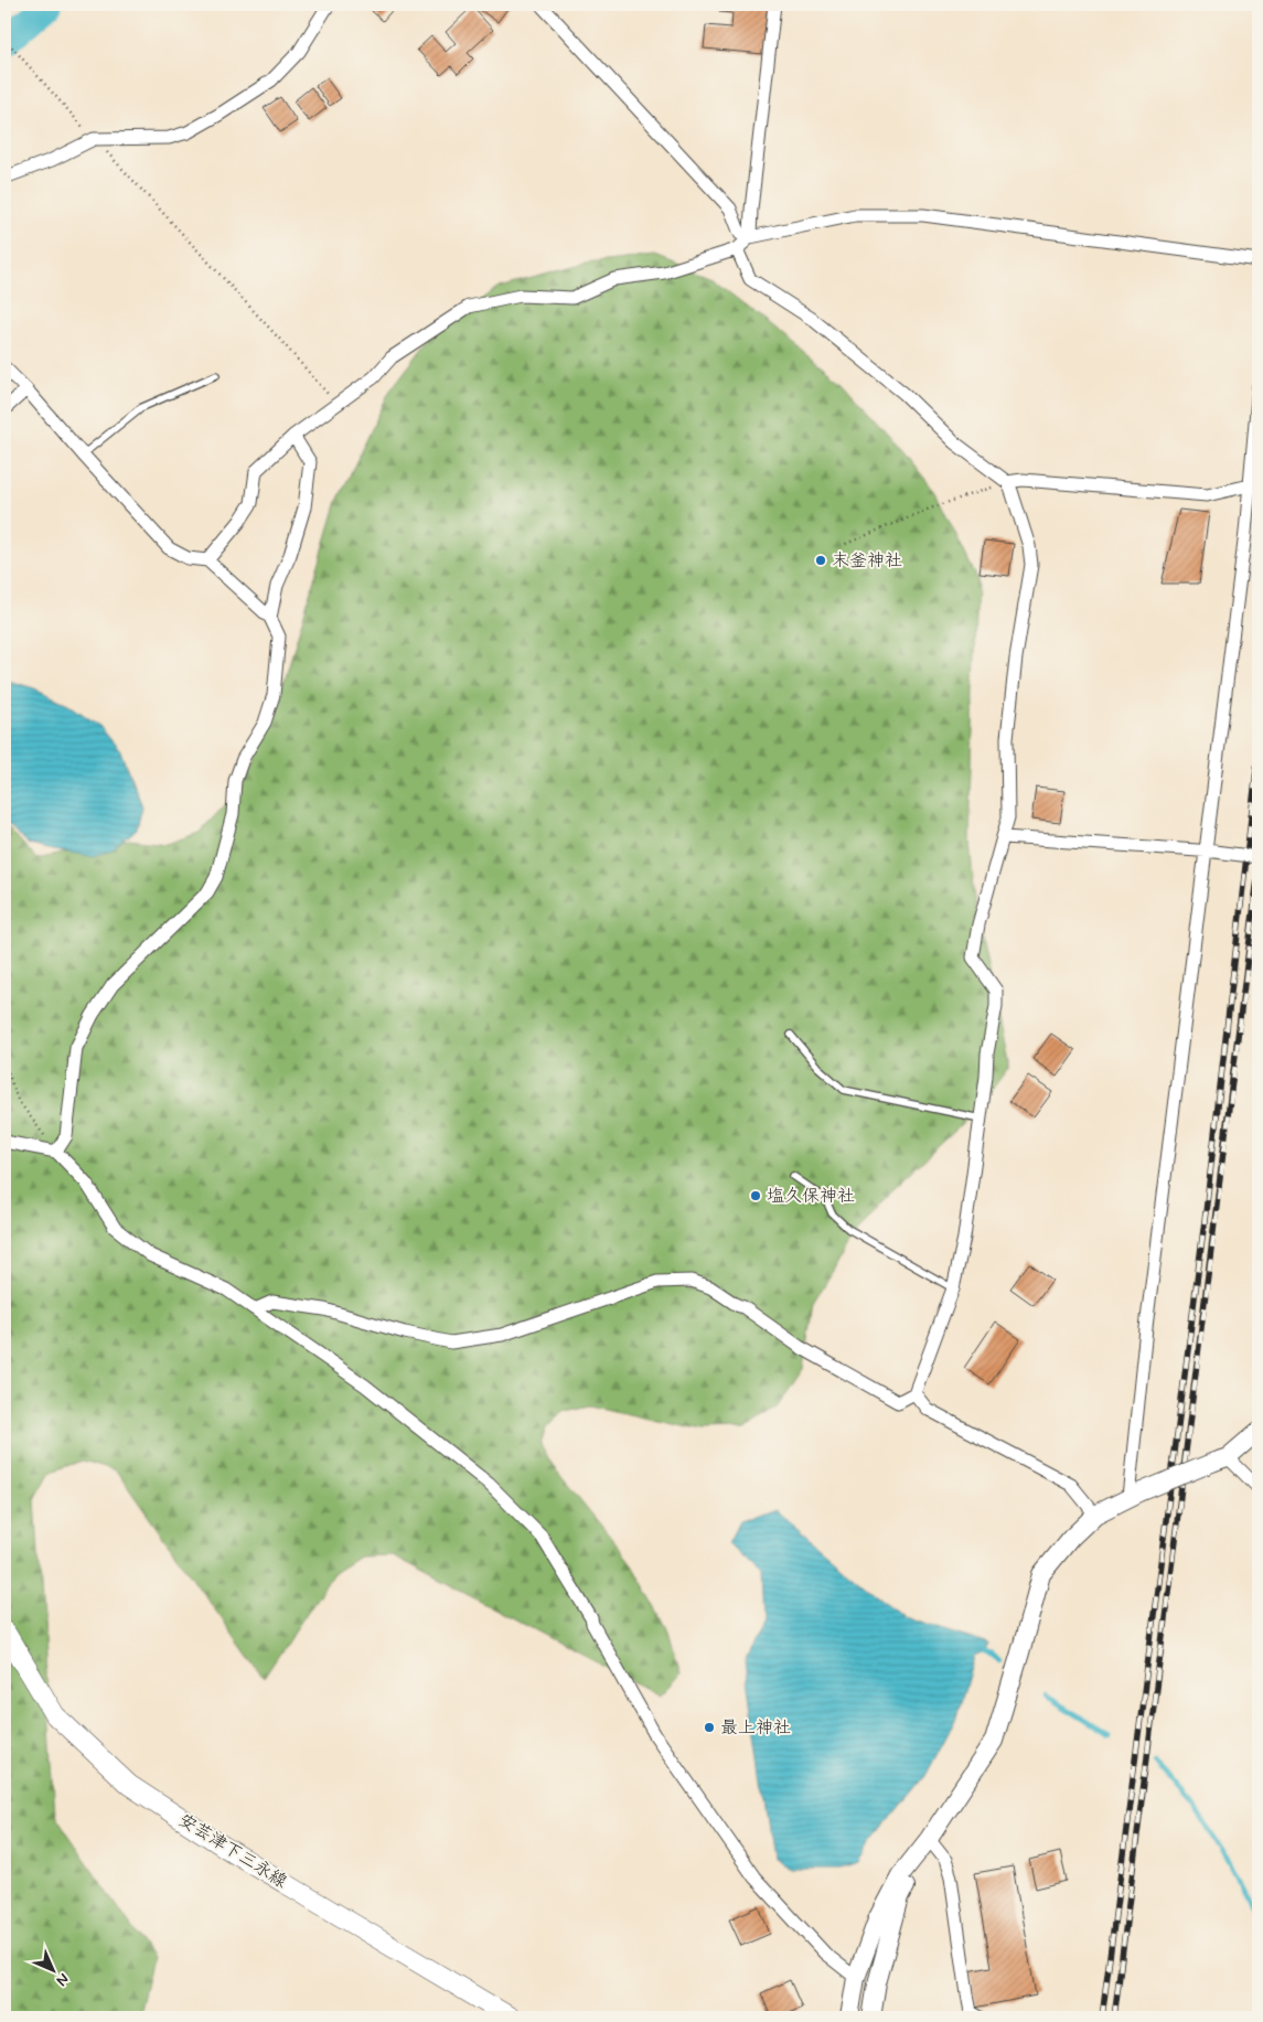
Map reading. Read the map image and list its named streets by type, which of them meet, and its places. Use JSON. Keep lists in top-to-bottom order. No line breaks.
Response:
{"streets":{"main road":["安芸津下三永線"]},"places":["末釜神社","塩久保神社","最上神社"],"north":"bottom right"}
